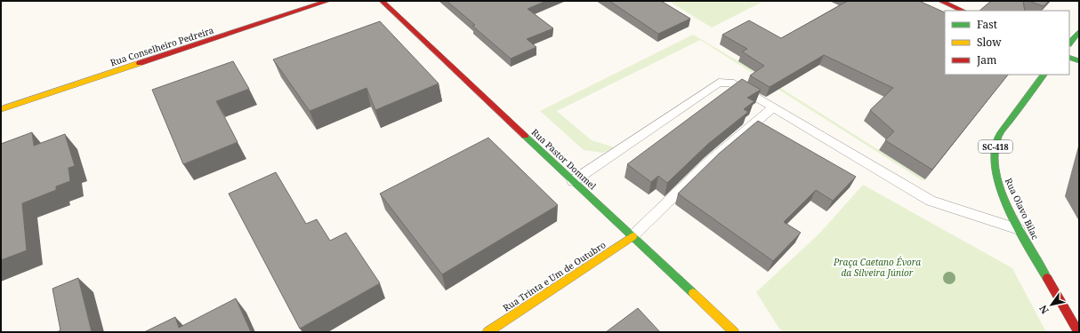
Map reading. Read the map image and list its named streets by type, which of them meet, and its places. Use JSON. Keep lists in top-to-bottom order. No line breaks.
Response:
{"streets":{"main road":["Rua Conselheiro Pedreira","SC-418","Rua Pastor Dommel","Rua Olavo Bilac","Rua Trinta e Um de Outubro"]},"crossings":[["Rua Pastor Dommel","Rua Trinta e Um de Outubro"]],"parks":["Praça Caetano Évora da Silveira Júnior"],"legend":["Fast","Slow","Jam"],"north":"bottom left"}
